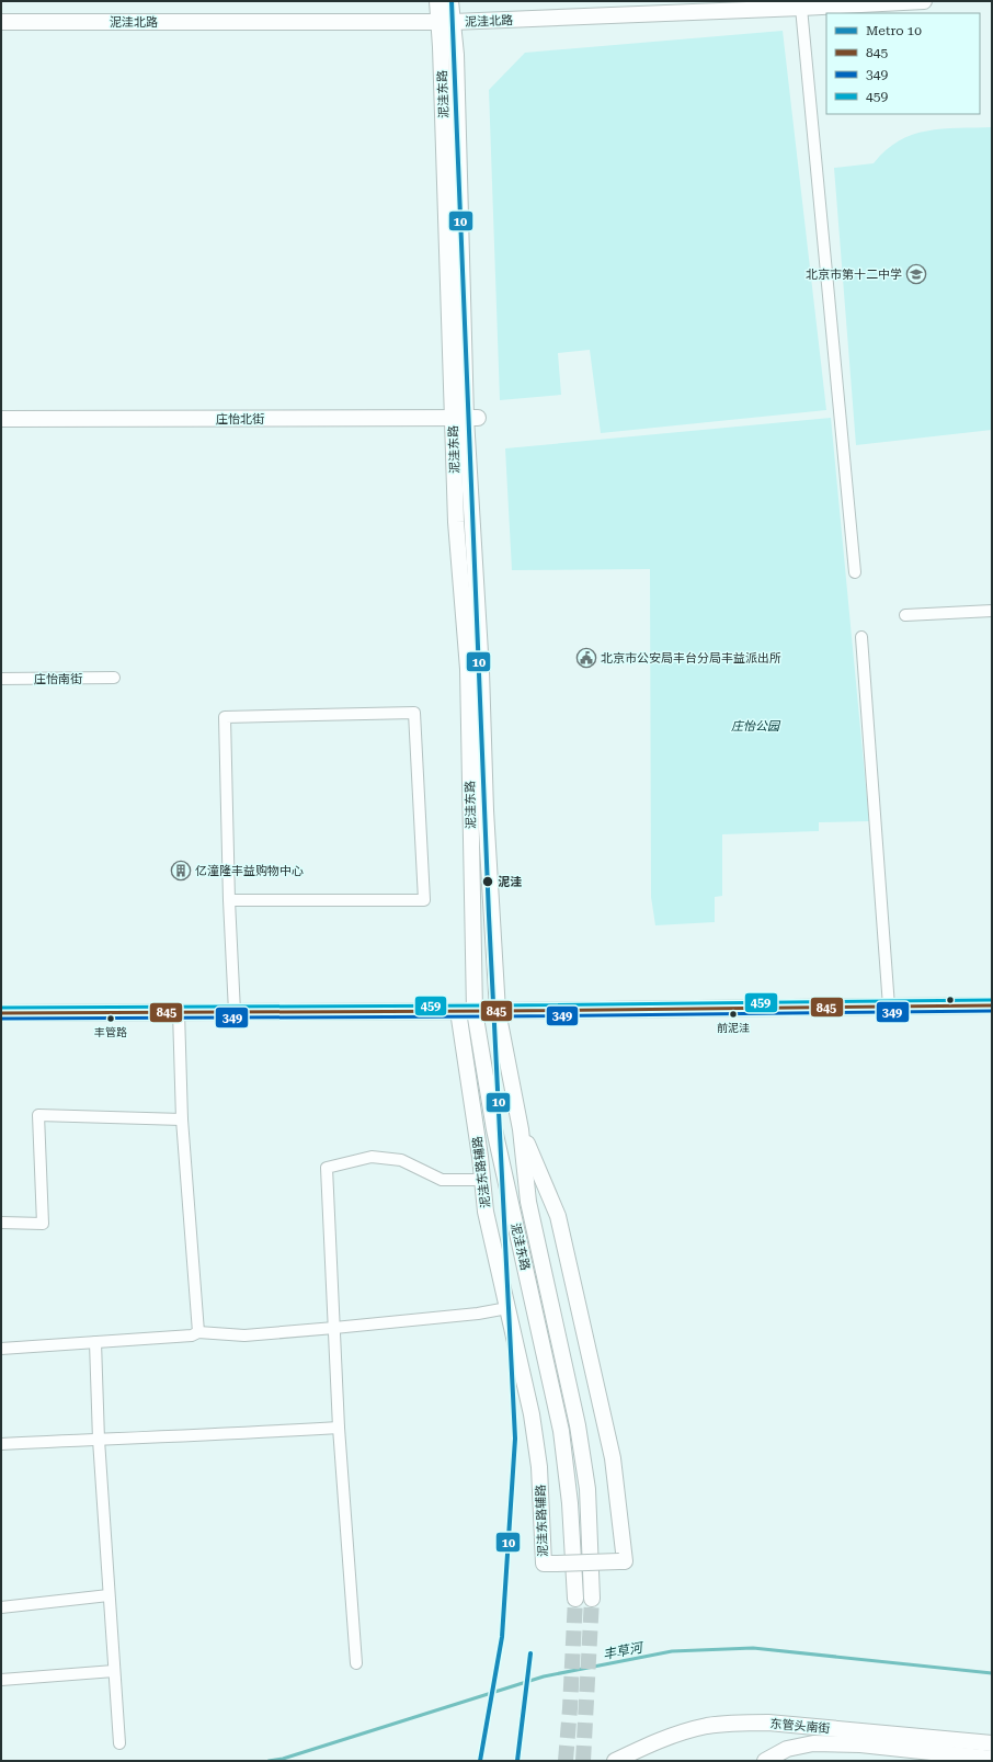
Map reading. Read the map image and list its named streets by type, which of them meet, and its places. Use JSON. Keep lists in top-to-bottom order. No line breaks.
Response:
{"streets":{"main road":["泥洼北路","泥洼东路","庄怡北街","泥洼东路辅路","东管头南街"],"street":["庄怡南街"]},"crossings":[["泥洼北路","泥洼东路"],["泥洼东路","庄怡北街"],["泥洼东路","泥洼东路辅路"]],"water":["丰草河"],"parks":["庄怡公园"],"places":{"school or university":["北京市第十二中学"],"public building":["北京市公安局丰台分局丰益派出所"],"building":["亿潼隆丰益购物中心"],"other":["泥洼","前泥洼","丰管路"]},"lines":["metro line 10","transit line 459","transit line 845","transit line 349"],"legend":["Metro 10","845","349","459"]}
